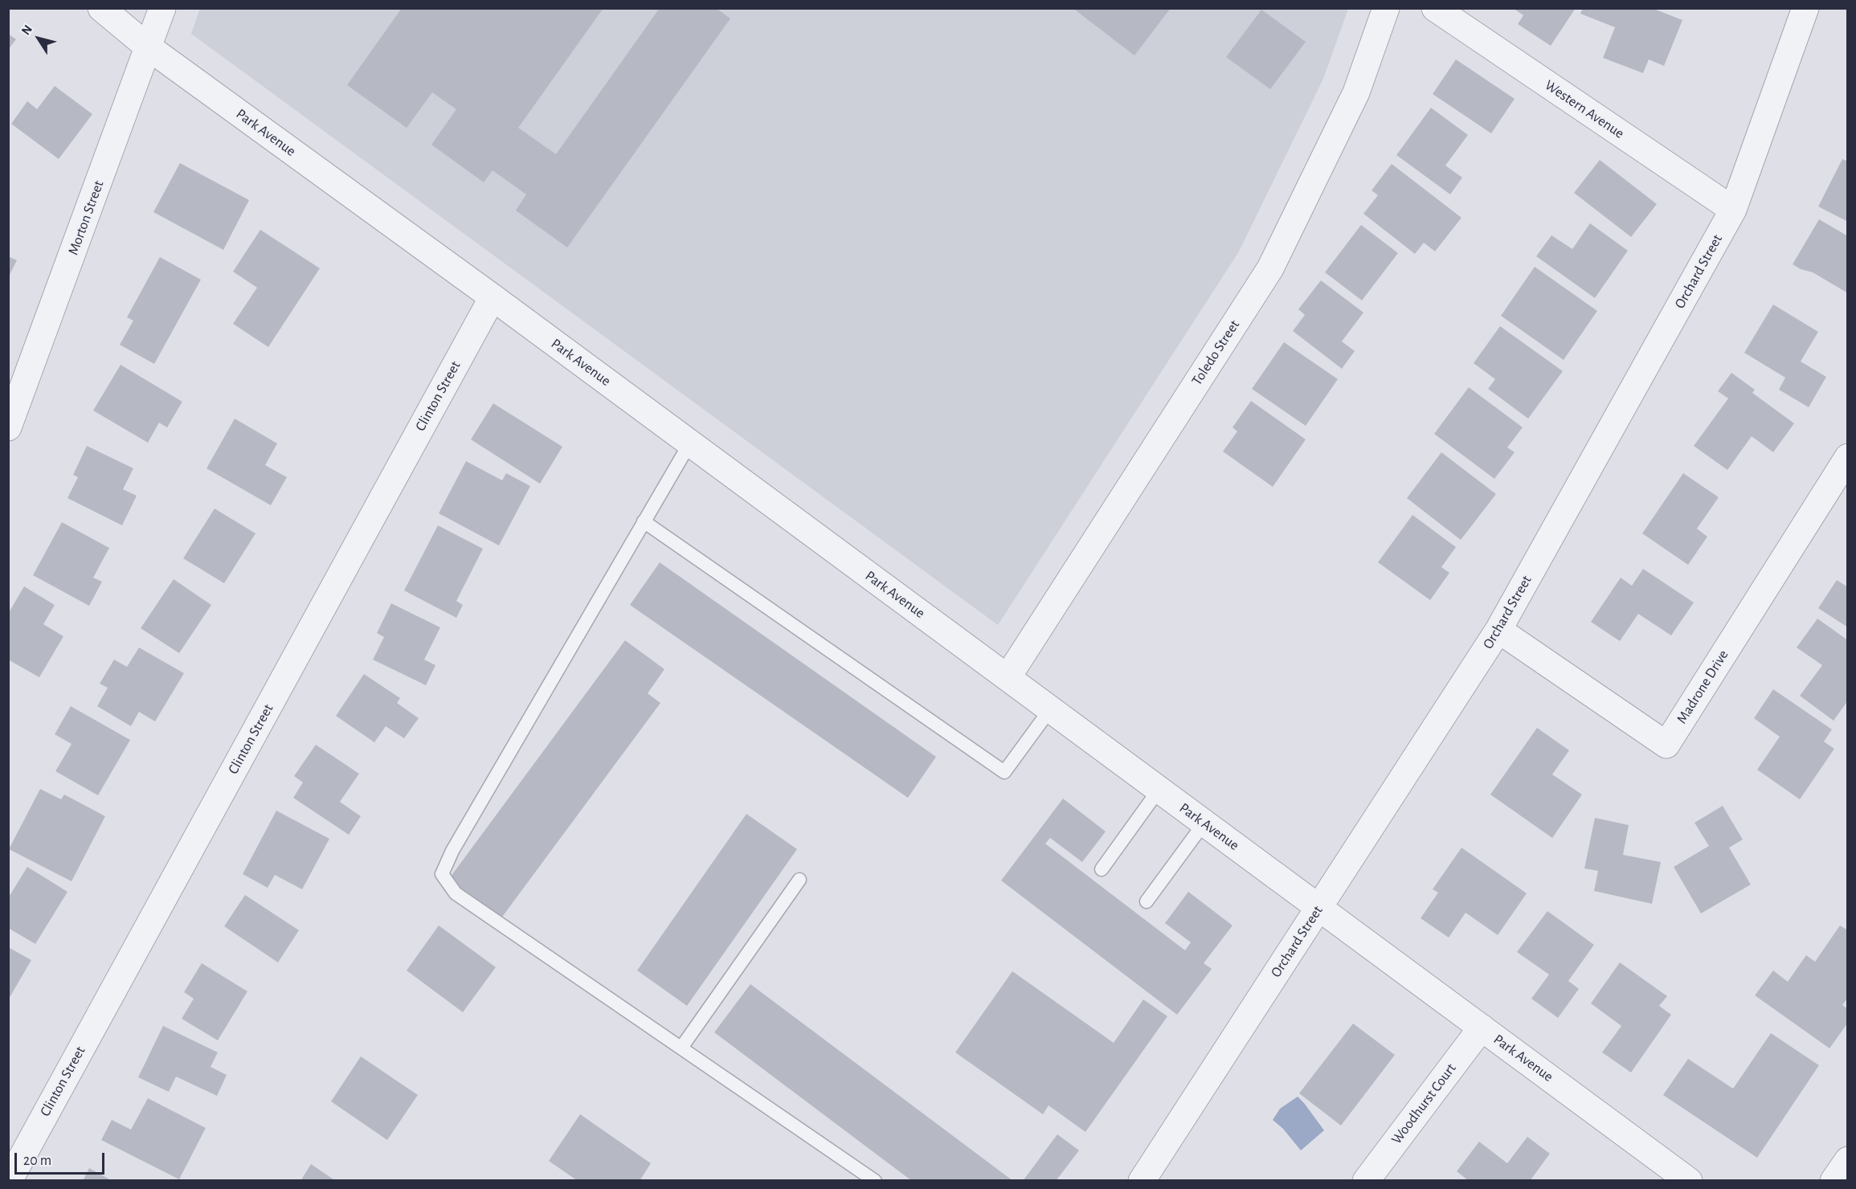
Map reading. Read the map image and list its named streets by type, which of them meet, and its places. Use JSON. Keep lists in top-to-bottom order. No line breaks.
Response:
{"streets":{"street":["Western Avenue","Park Avenue","Morton Street","Orchard Street","Toledo Street","Clinton Street","Madrone Drive","Woodhurst Court"]},"crossings":[["Western Avenue","Orchard Street"],["Park Avenue","Morton Street"],["Park Avenue","Orchard Street"],["Park Avenue","Toledo Street"],["Park Avenue","Clinton Street"],["Park Avenue","Woodhurst Court"],["Orchard Street","Madrone Drive"]],"scale_bar":"20 m","north":"top left"}
